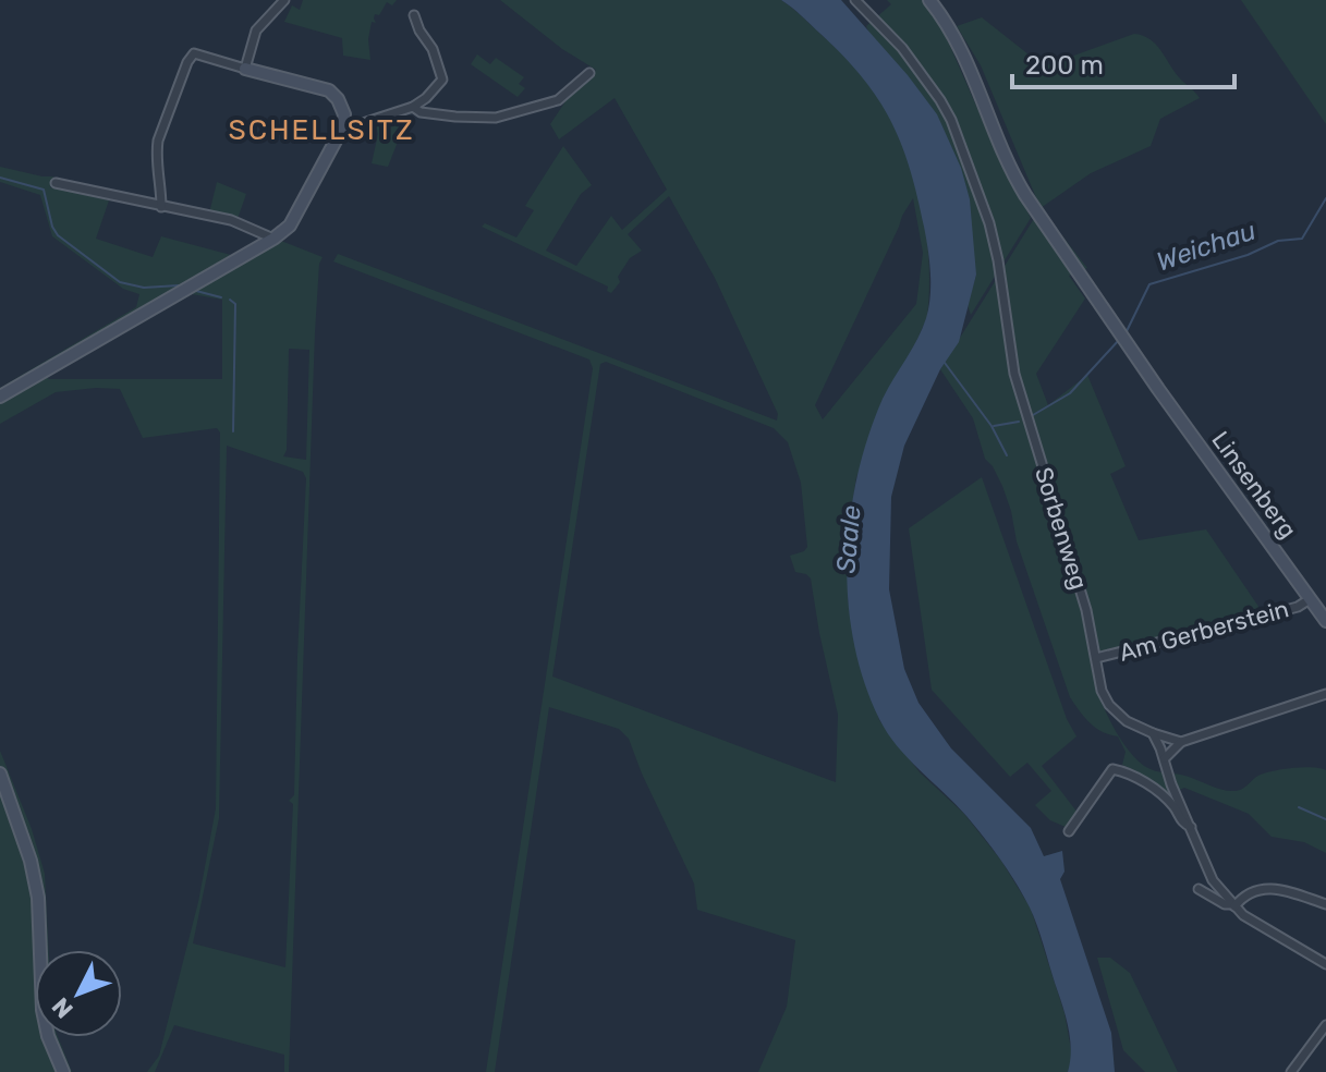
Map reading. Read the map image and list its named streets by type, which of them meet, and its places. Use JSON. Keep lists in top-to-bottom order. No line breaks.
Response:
{"streets":{"street":["Linsenberg","Sorbenweg","Am Gerberstein"]},"crossings":[["Linsenberg","Am Gerberstein"],["Sorbenweg","Am Gerberstein"]],"districts":["SCHELLSITZ"],"water":["Weichau","Saale"],"scale_bar":"200 m","north":"bottom left"}
